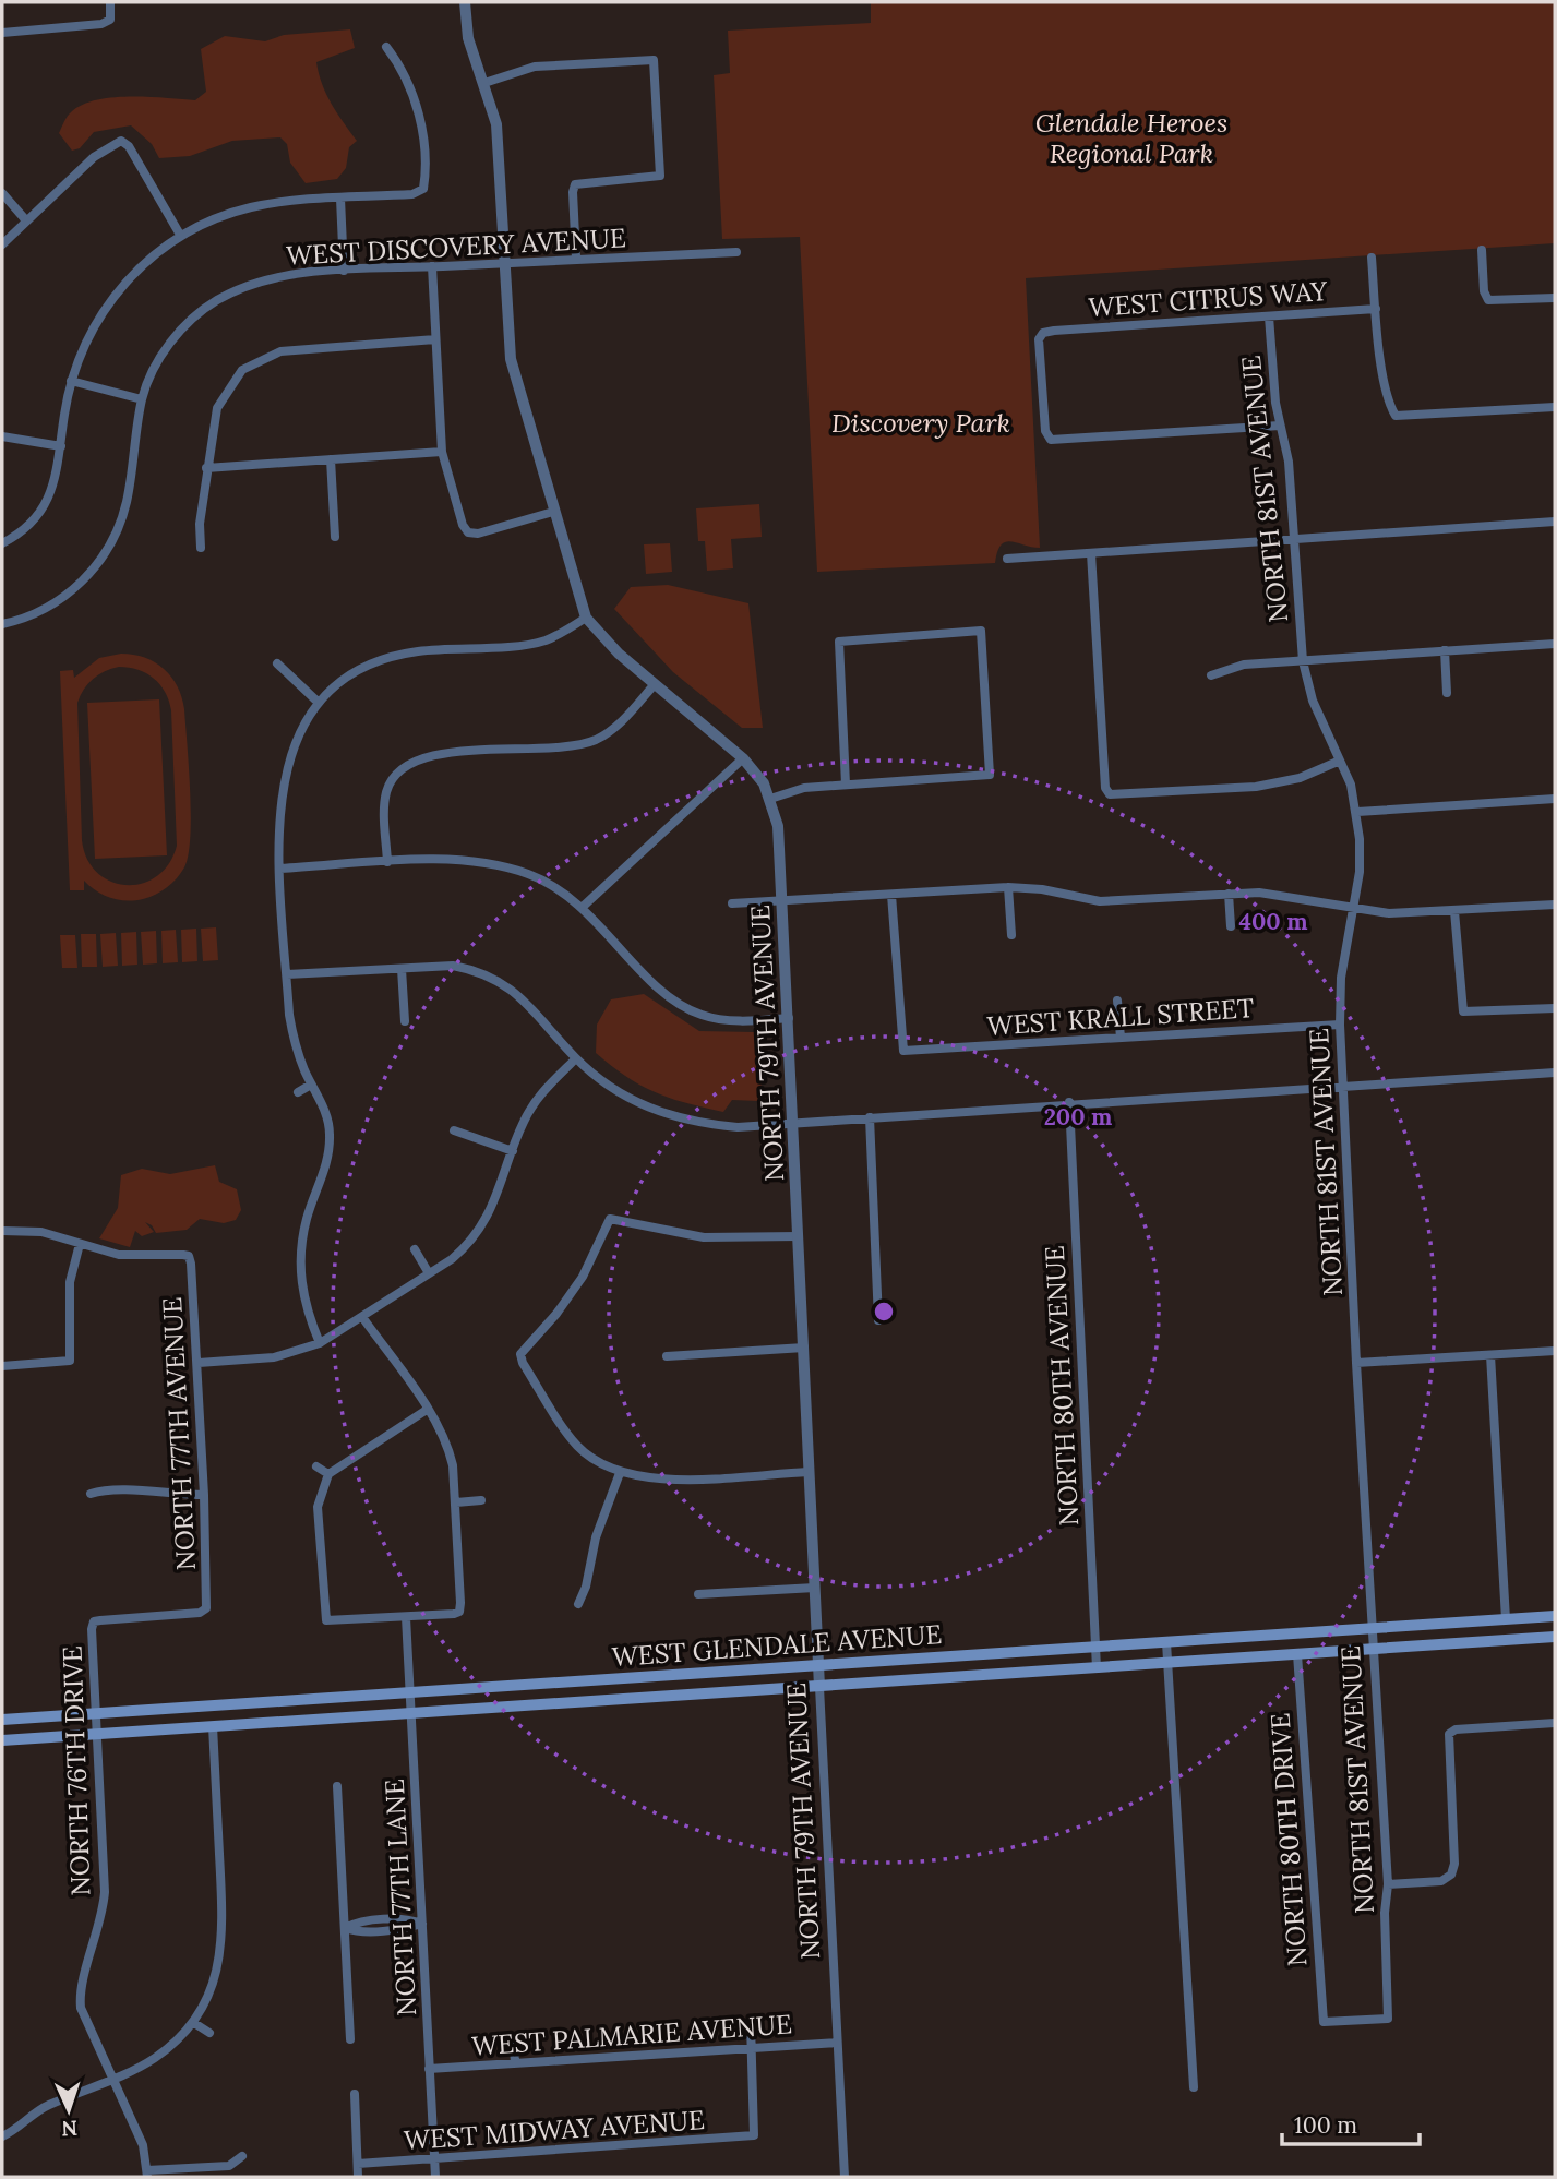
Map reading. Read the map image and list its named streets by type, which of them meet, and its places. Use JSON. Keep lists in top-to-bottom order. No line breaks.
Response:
{"streets":{"main road":["WEST GLENDALE AVENUE"],"street":["WEST DISCOVERY AVENUE","WEST CITRUS WAY","NORTH 81ST AVENUE","WEST KRALL STREET","NORTH 79TH AVENUE","NORTH 80TH AVENUE","NORTH 77TH AVENUE","NORTH 76TH DRIVE","NORTH 80TH DRIVE","NORTH 77TH LANE","WEST PALMARIE AVENUE","WEST MIDWAY AVENUE"]},"crossings":[["WEST DISCOVERY AVENUE","NORTH 79TH AVENUE"],["WEST CITRUS WAY","NORTH 81ST AVENUE"],["NORTH 81ST AVENUE","WEST KRALL STREET"],["NORTH 81ST AVENUE","WEST GLENDALE AVENUE"],["NORTH 81ST AVENUE","NORTH 80TH DRIVE"],["NORTH 79TH AVENUE","WEST GLENDALE AVENUE"],["NORTH 79TH AVENUE","WEST PALMARIE AVENUE"],["NORTH 80TH AVENUE","WEST GLENDALE AVENUE"],["NORTH 77TH AVENUE","NORTH 76TH DRIVE"],["WEST GLENDALE AVENUE","NORTH 76TH DRIVE"],["WEST GLENDALE AVENUE","NORTH 80TH DRIVE"],["WEST GLENDALE AVENUE","NORTH 77TH LANE"],["NORTH 77TH LANE","WEST PALMARIE AVENUE"],["NORTH 77TH LANE","WEST MIDWAY AVENUE"],["WEST PALMARIE AVENUE","WEST MIDWAY AVENUE"]],"parks":["Glendale Heroes Regional Park","Discovery Park"],"scale_bar":"100 m","north":"bottom","rings":["400 m","200 m"]}
